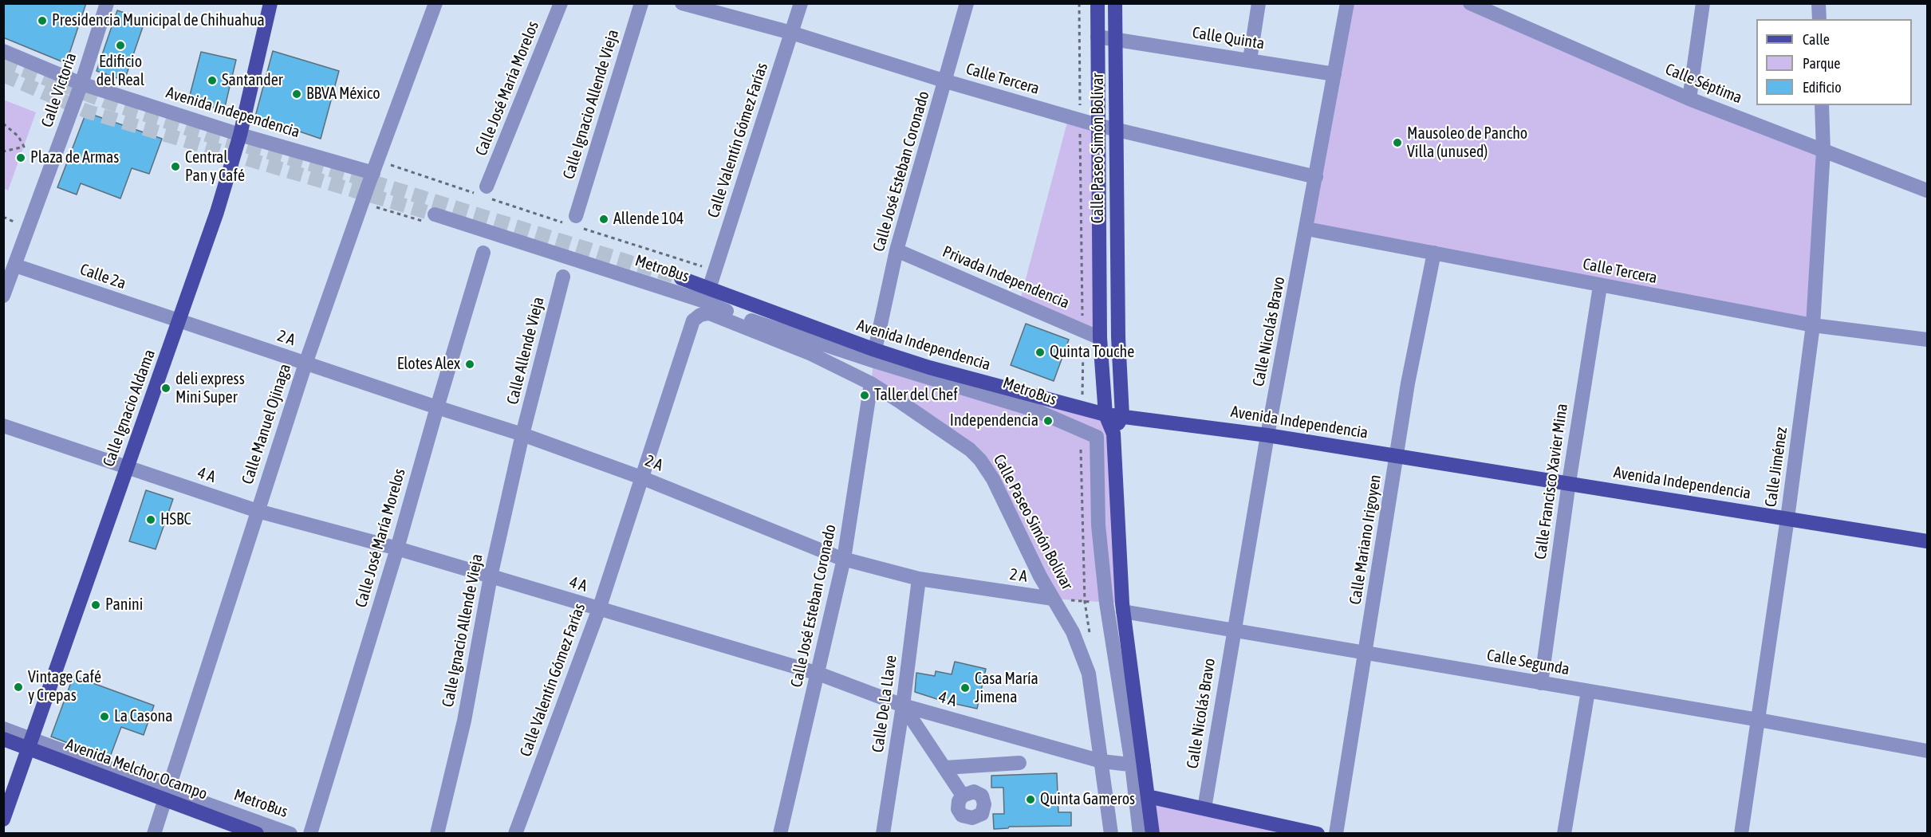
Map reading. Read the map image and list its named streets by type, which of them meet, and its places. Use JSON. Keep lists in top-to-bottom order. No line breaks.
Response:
{"streets":{"main road":["Avenida Independencia","Calle Paseo Simón Bolívar","Calle Ignacio Aldama","Avenida Melchor Ocampo"],"street":["Calle Quinta","Calle Tercera","Calle Séptima","Calle José María Morelos","Calle Victoria","Calle Ignacio Allende Vieja","Calle Valentín Gómez Farías","Calle José Esteban Coronado","MetroBus","Calle 2a","Privada Independencia","Calle Nicolás Bravo","2 A","Calle Allende Vieja","Calle Manuel Ojinaga","Calle Jiménez","4 A","Calle Francisco Xavier Mina","Calle Mariano Irigoyen","Calle Segunda","Calle De La Llave"]},"crossings":[["Calle Quinta","Calle Paseo Simón Bolívar"],["Calle Quinta","Calle Nicolás Bravo"],["Calle Tercera","Calle Valentín Gómez Farías"],["Calle Tercera","Calle Paseo Simón Bolívar"],["Calle Tercera","Calle José Esteban Coronado"],["Calle Tercera","Calle Nicolás Bravo"],["Calle Tercera","Calle Jiménez"],["Calle Tercera","Calle Francisco Xavier Mina"],["Calle Tercera","Calle Mariano Irigoyen"],["Calle Séptima","Calle Jiménez"],["Calle José María Morelos","2 A"],["Calle José María Morelos","4 A"],["Calle Victoria","Avenida Independencia"],["Calle Victoria","Calle 2a"],["Calle Ignacio Allende Vieja","2 A"],["Calle Ignacio Allende Vieja","Calle Allende Vieja"],["Calle Ignacio Allende Vieja","4 A"],["Avenida Independencia","Calle Valentín Gómez Farías"],["Avenida Independencia","Calle Paseo Simón Bolívar"],["Avenida Independencia","Calle José Esteban Coronado"],["Avenida Independencia","Calle Nicolás Bravo"],["Avenida Independencia","Calle Ignacio Aldama"],["Avenida Independencia","Calle Manuel Ojinaga"],["Avenida Independencia","Calle Jiménez"],["Avenida Independencia","Calle Francisco Xavier Mina"],["Avenida Independencia","Calle Mariano Irigoyen"],["Calle Valentín Gómez Farías","Calle Paseo Simón Bolívar"],["Calle Valentín Gómez Farías","2 A"],["Calle Valentín Gómez Farías","4 A"],["Calle Paseo Simón Bolívar","Calle José Esteban Coronado"],["Calle Paseo Simón Bolívar","MetroBus"],["Calle Paseo Simón Bolívar","Privada Independencia"],["Calle Paseo Simón Bolívar","2 A"],["Calle Paseo Simón Bolívar","4 A"],["Calle Paseo Simón Bolívar","Calle Segunda"],["Calle José Esteban Coronado","Privada Independencia"],["Calle José Esteban Coronado","2 A"],["Calle José Esteban Coronado","4 A"],["MetroBus","Calle Manuel Ojinaga"],["MetroBus","4 A"],["MetroBus","Avenida Melchor Ocampo"],["Calle 2a","2 A"],["Calle 2a","Calle Ignacio Aldama"],["Calle Nicolás Bravo","Calle Segunda"],["2 A","Calle Allende Vieja"],["2 A","Calle Ignacio Aldama"],["2 A","Calle Manuel Ojinaga"],["2 A","Calle De La Llave"],["Calle Ignacio Aldama","4 A"],["Calle Ignacio Aldama","Avenida Melchor Ocampo"],["Calle Manuel Ojinaga","4 A"],["Calle Manuel Ojinaga","Avenida Melchor Ocampo"],["Calle Jiménez","Calle Segunda"],["4 A","Calle De La Llave"],["Calle Francisco Xavier Mina","Calle Segunda"],["Calle Mariano Irigoyen","Calle Segunda"]],"places":["Presidencia Municipal de Chihuahua","Edificio del Real","Santander","BBVA México","Mausoleo de Pancho Villa (unused)","Plaza de Armas","Central Pan y Café","Allende 104","Quinta Touche","Elotes Alex","deli express Mini Super","Taller del Chef","Independencia","HSBC","Panini","Vintage Café y Crepas","Casa María Jimena","La Casona","Quinta Gameros"],"legend":["Calle","Parque","Edificio"]}
